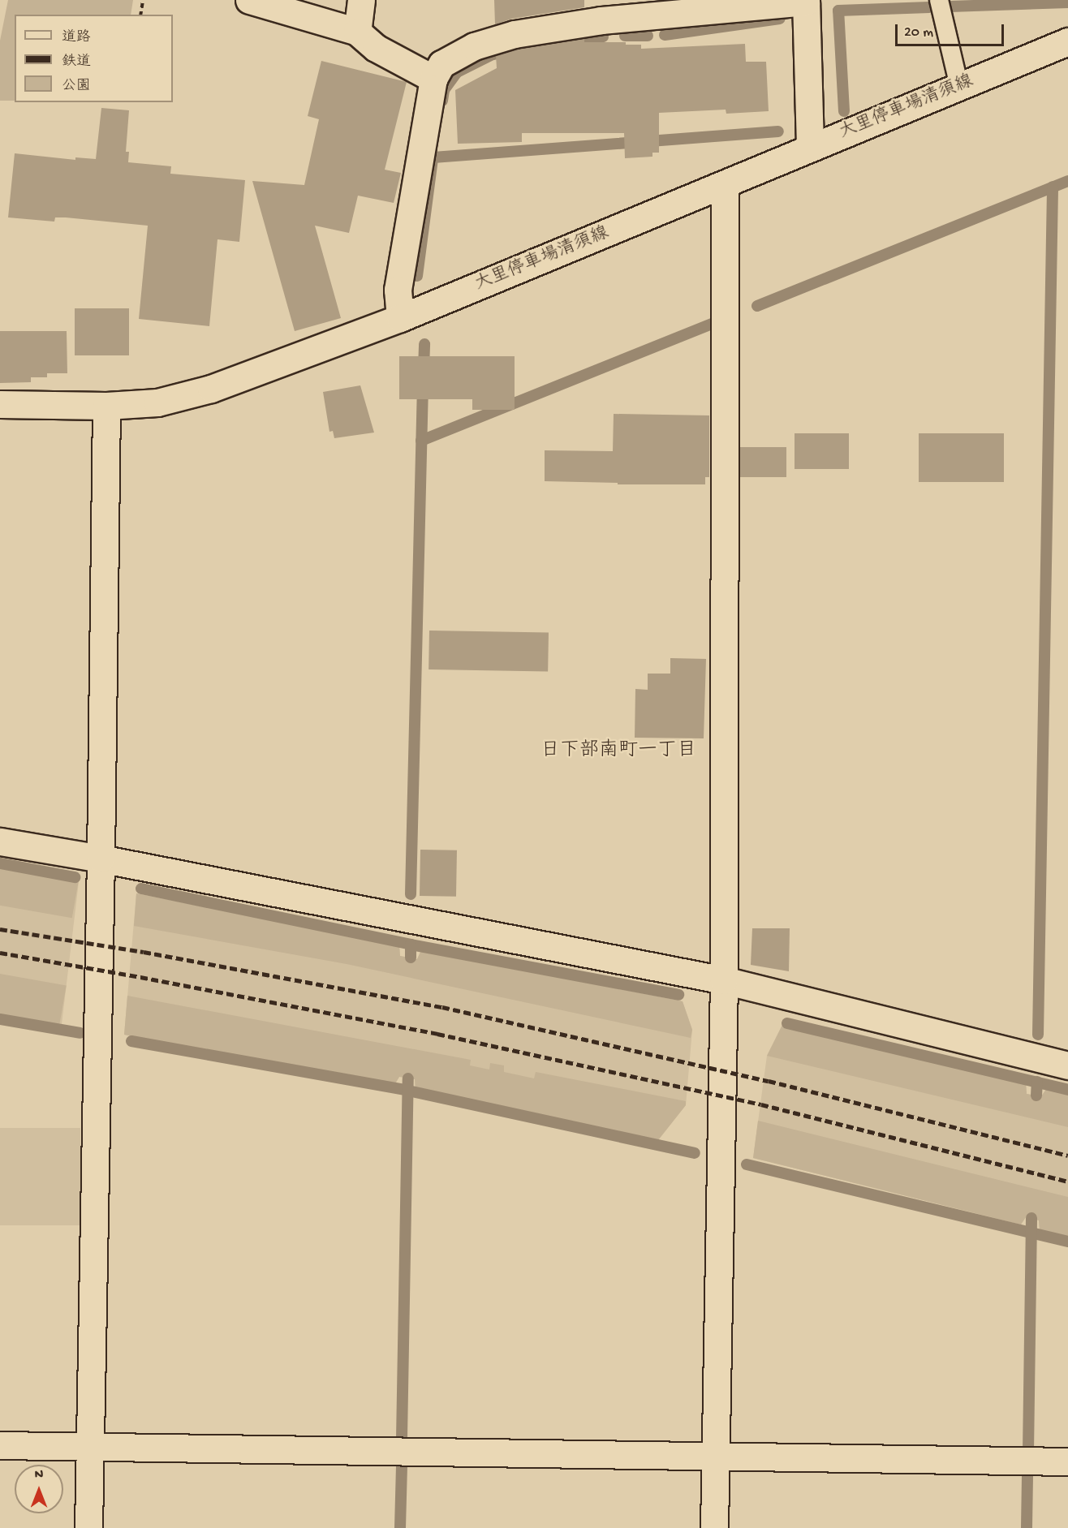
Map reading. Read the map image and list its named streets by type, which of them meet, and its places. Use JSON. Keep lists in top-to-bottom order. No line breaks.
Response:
{"streets":{"street":["大里停車場清須線"]},"districts":["日下部南町一丁目"],"legend":["道路","鉄道","公園"],"scale_bar":"20 m","north":"top"}
